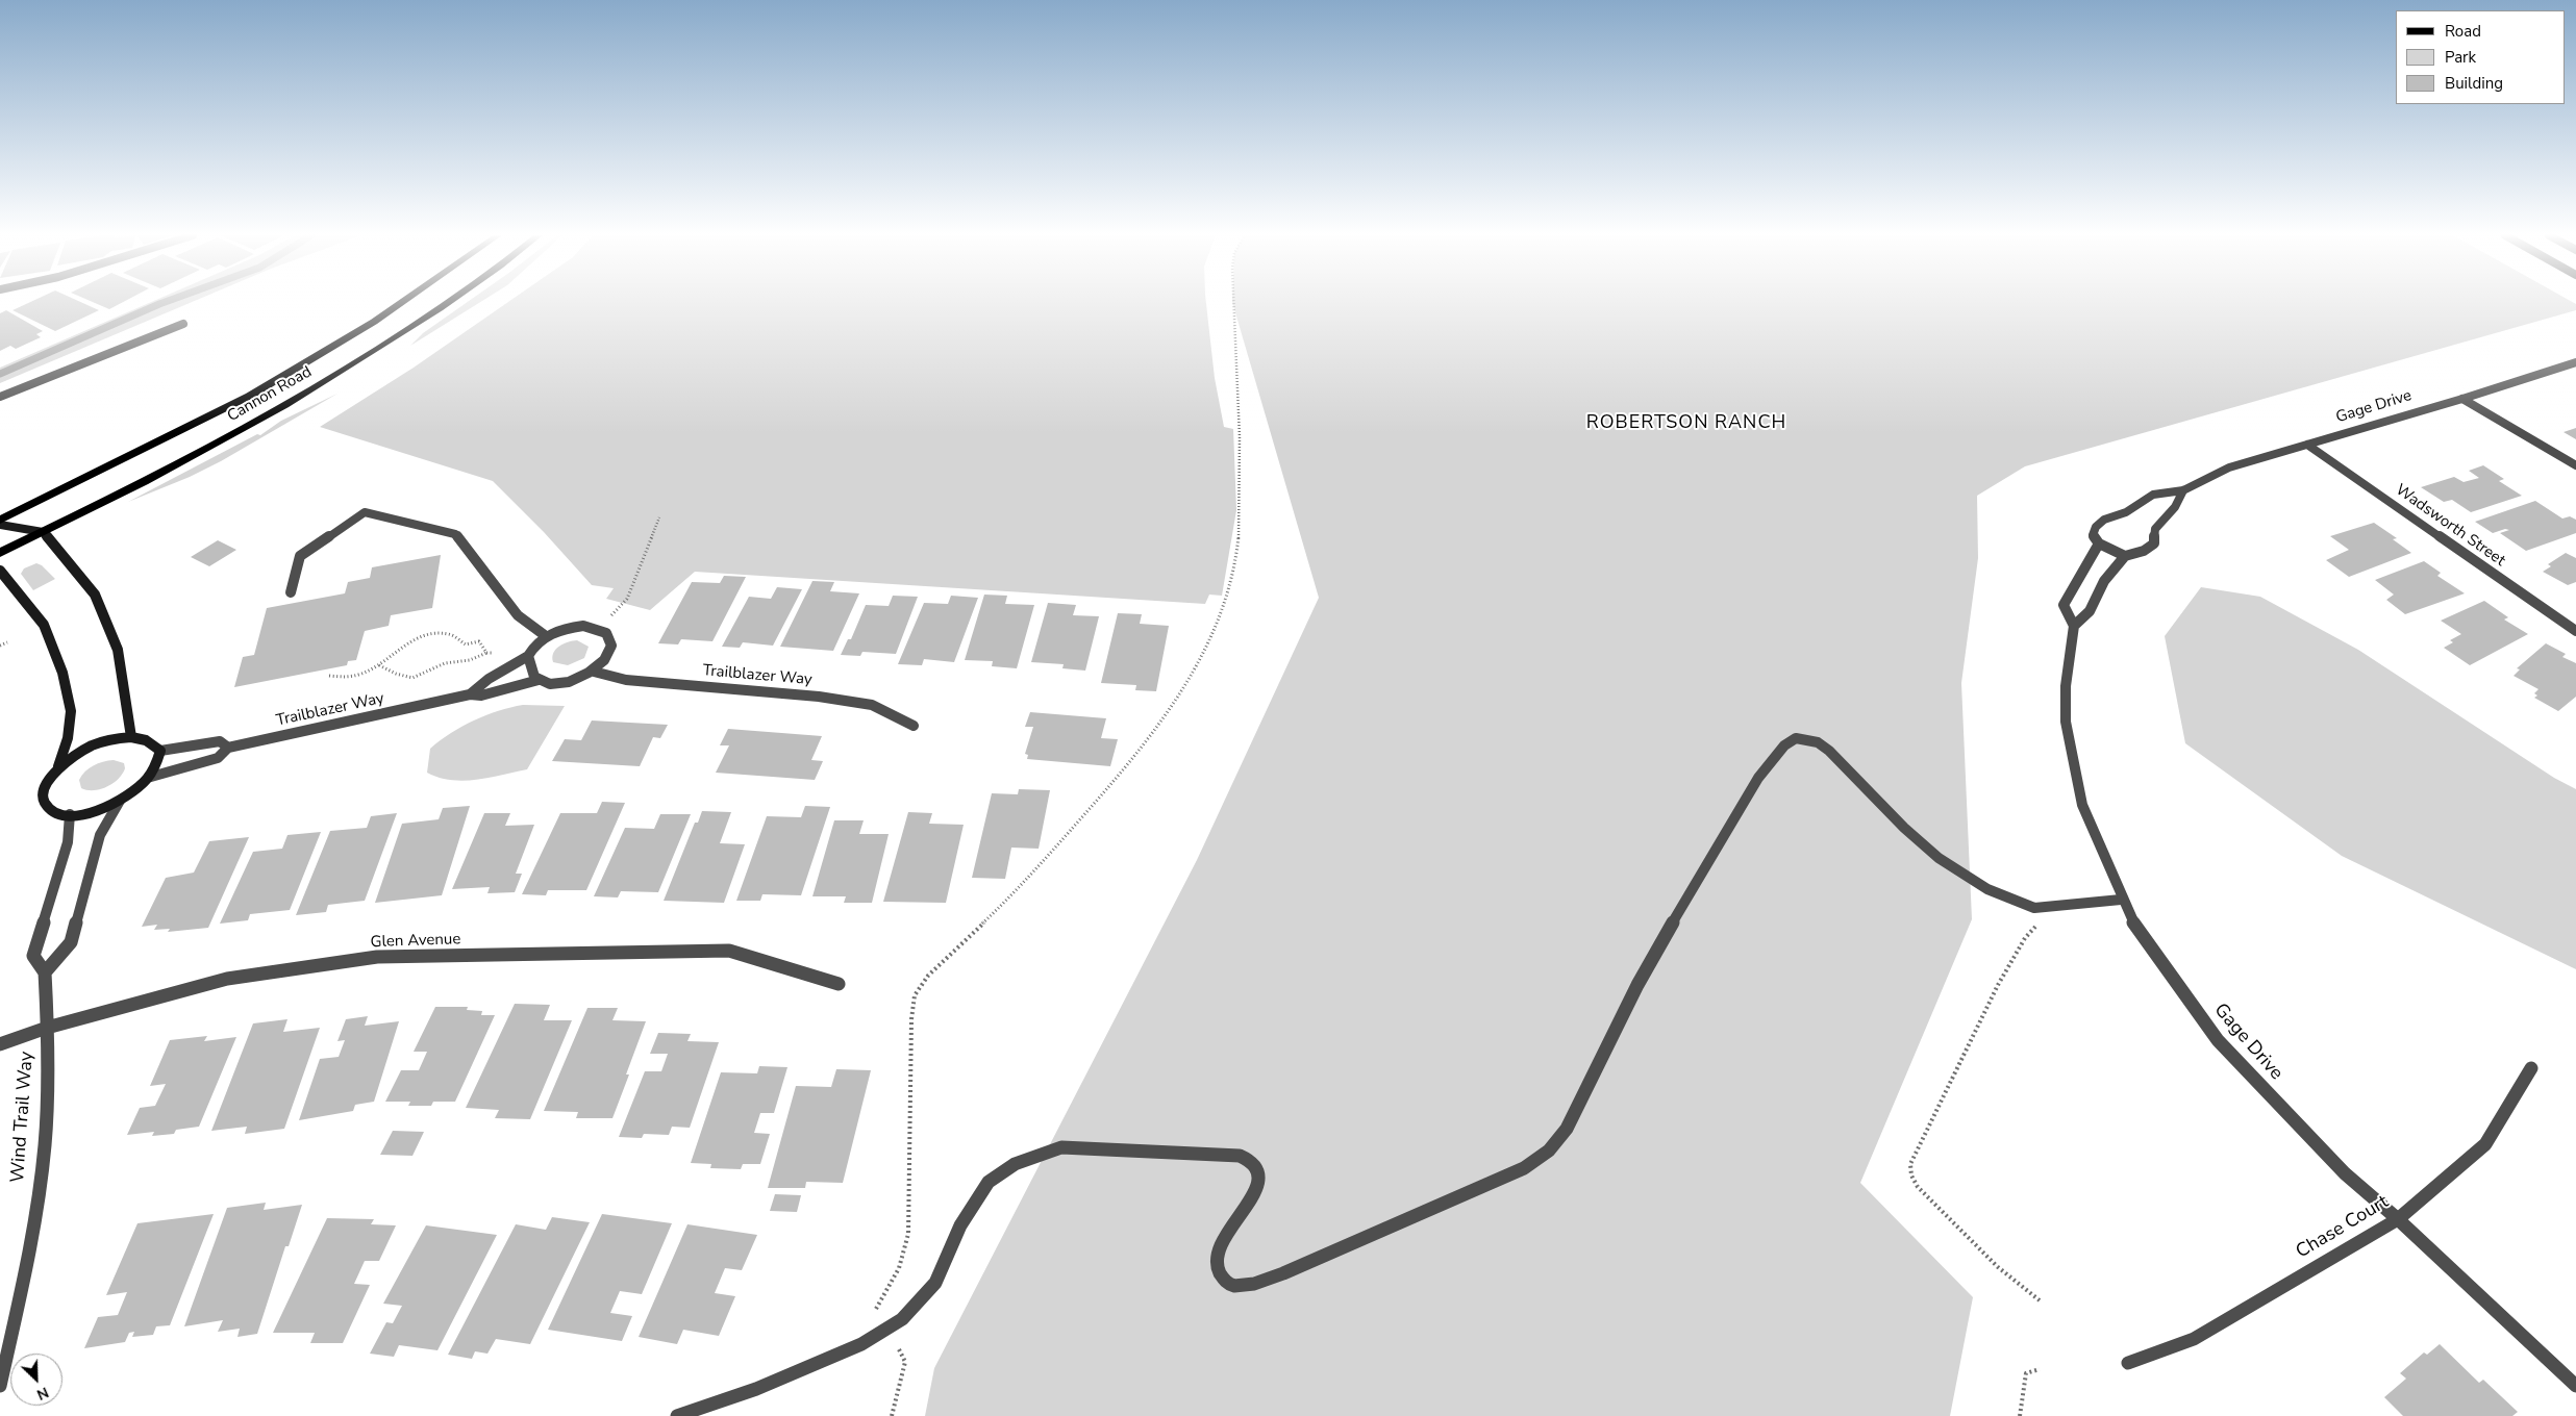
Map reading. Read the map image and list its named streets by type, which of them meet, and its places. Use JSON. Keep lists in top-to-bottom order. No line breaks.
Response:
{"streets":{"main road":["Cannon Road"],"street":["Gage Drive","Wadsworth Street","Trailblazer Way","Glen Avenue","Wind Trail Way","Chase Court"]},"crossings":[["Gage Drive","Wadsworth Street"],["Gage Drive","Chase Court"],["Glen Avenue","Wind Trail Way"]],"districts":["ROBERTSON RANCH"],"legend":["Road","Park","Building"],"north":"bottom right"}
